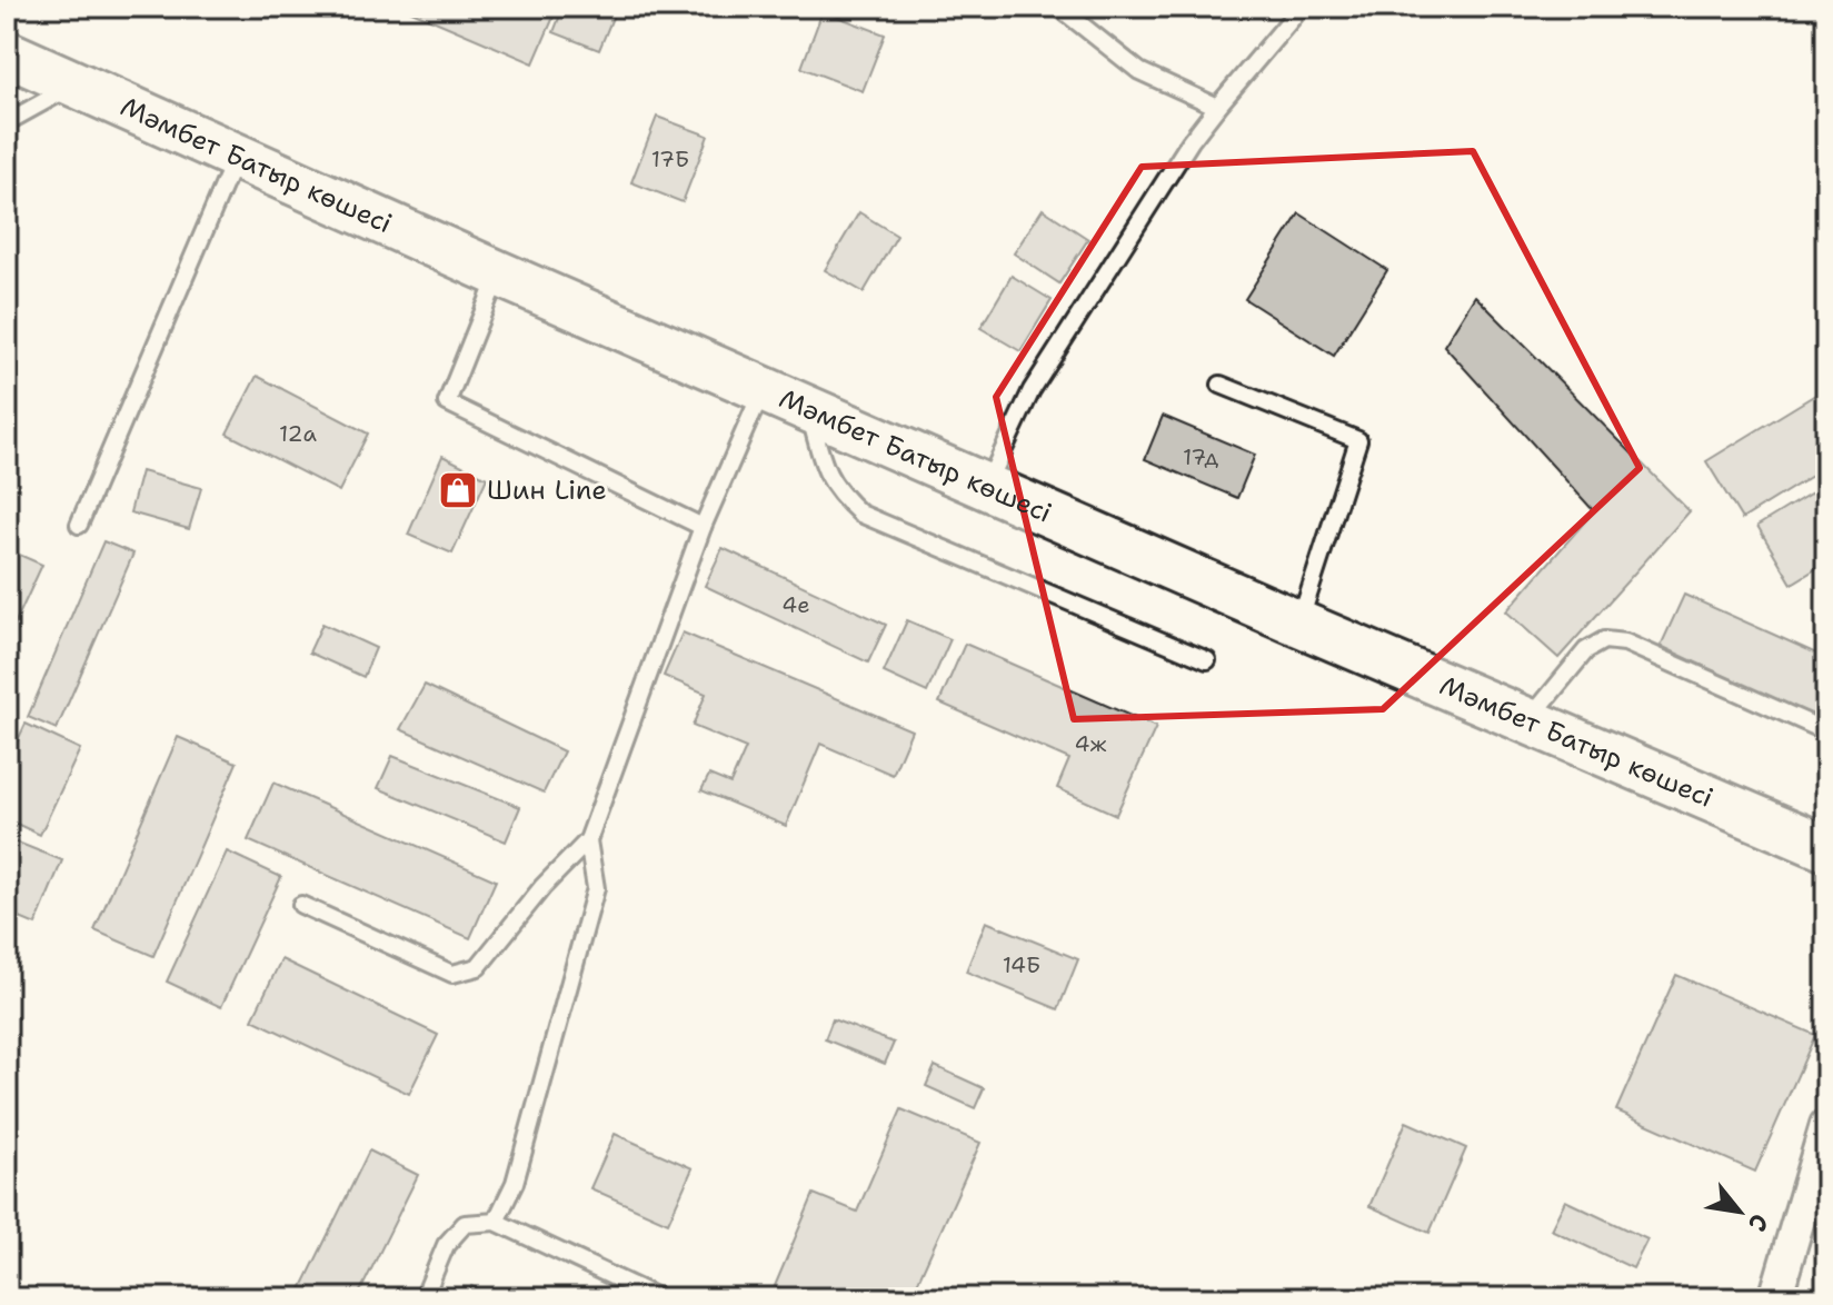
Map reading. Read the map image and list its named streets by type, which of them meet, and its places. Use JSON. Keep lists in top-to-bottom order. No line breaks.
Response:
{"streets":{"main road":["Мәмбет Батыр көшесі"]},"places":{"shop":["Шин Line"]},"house_numbers":["17Б","12а","17д","4е","4ж","14Б"],"north":"bottom right"}
